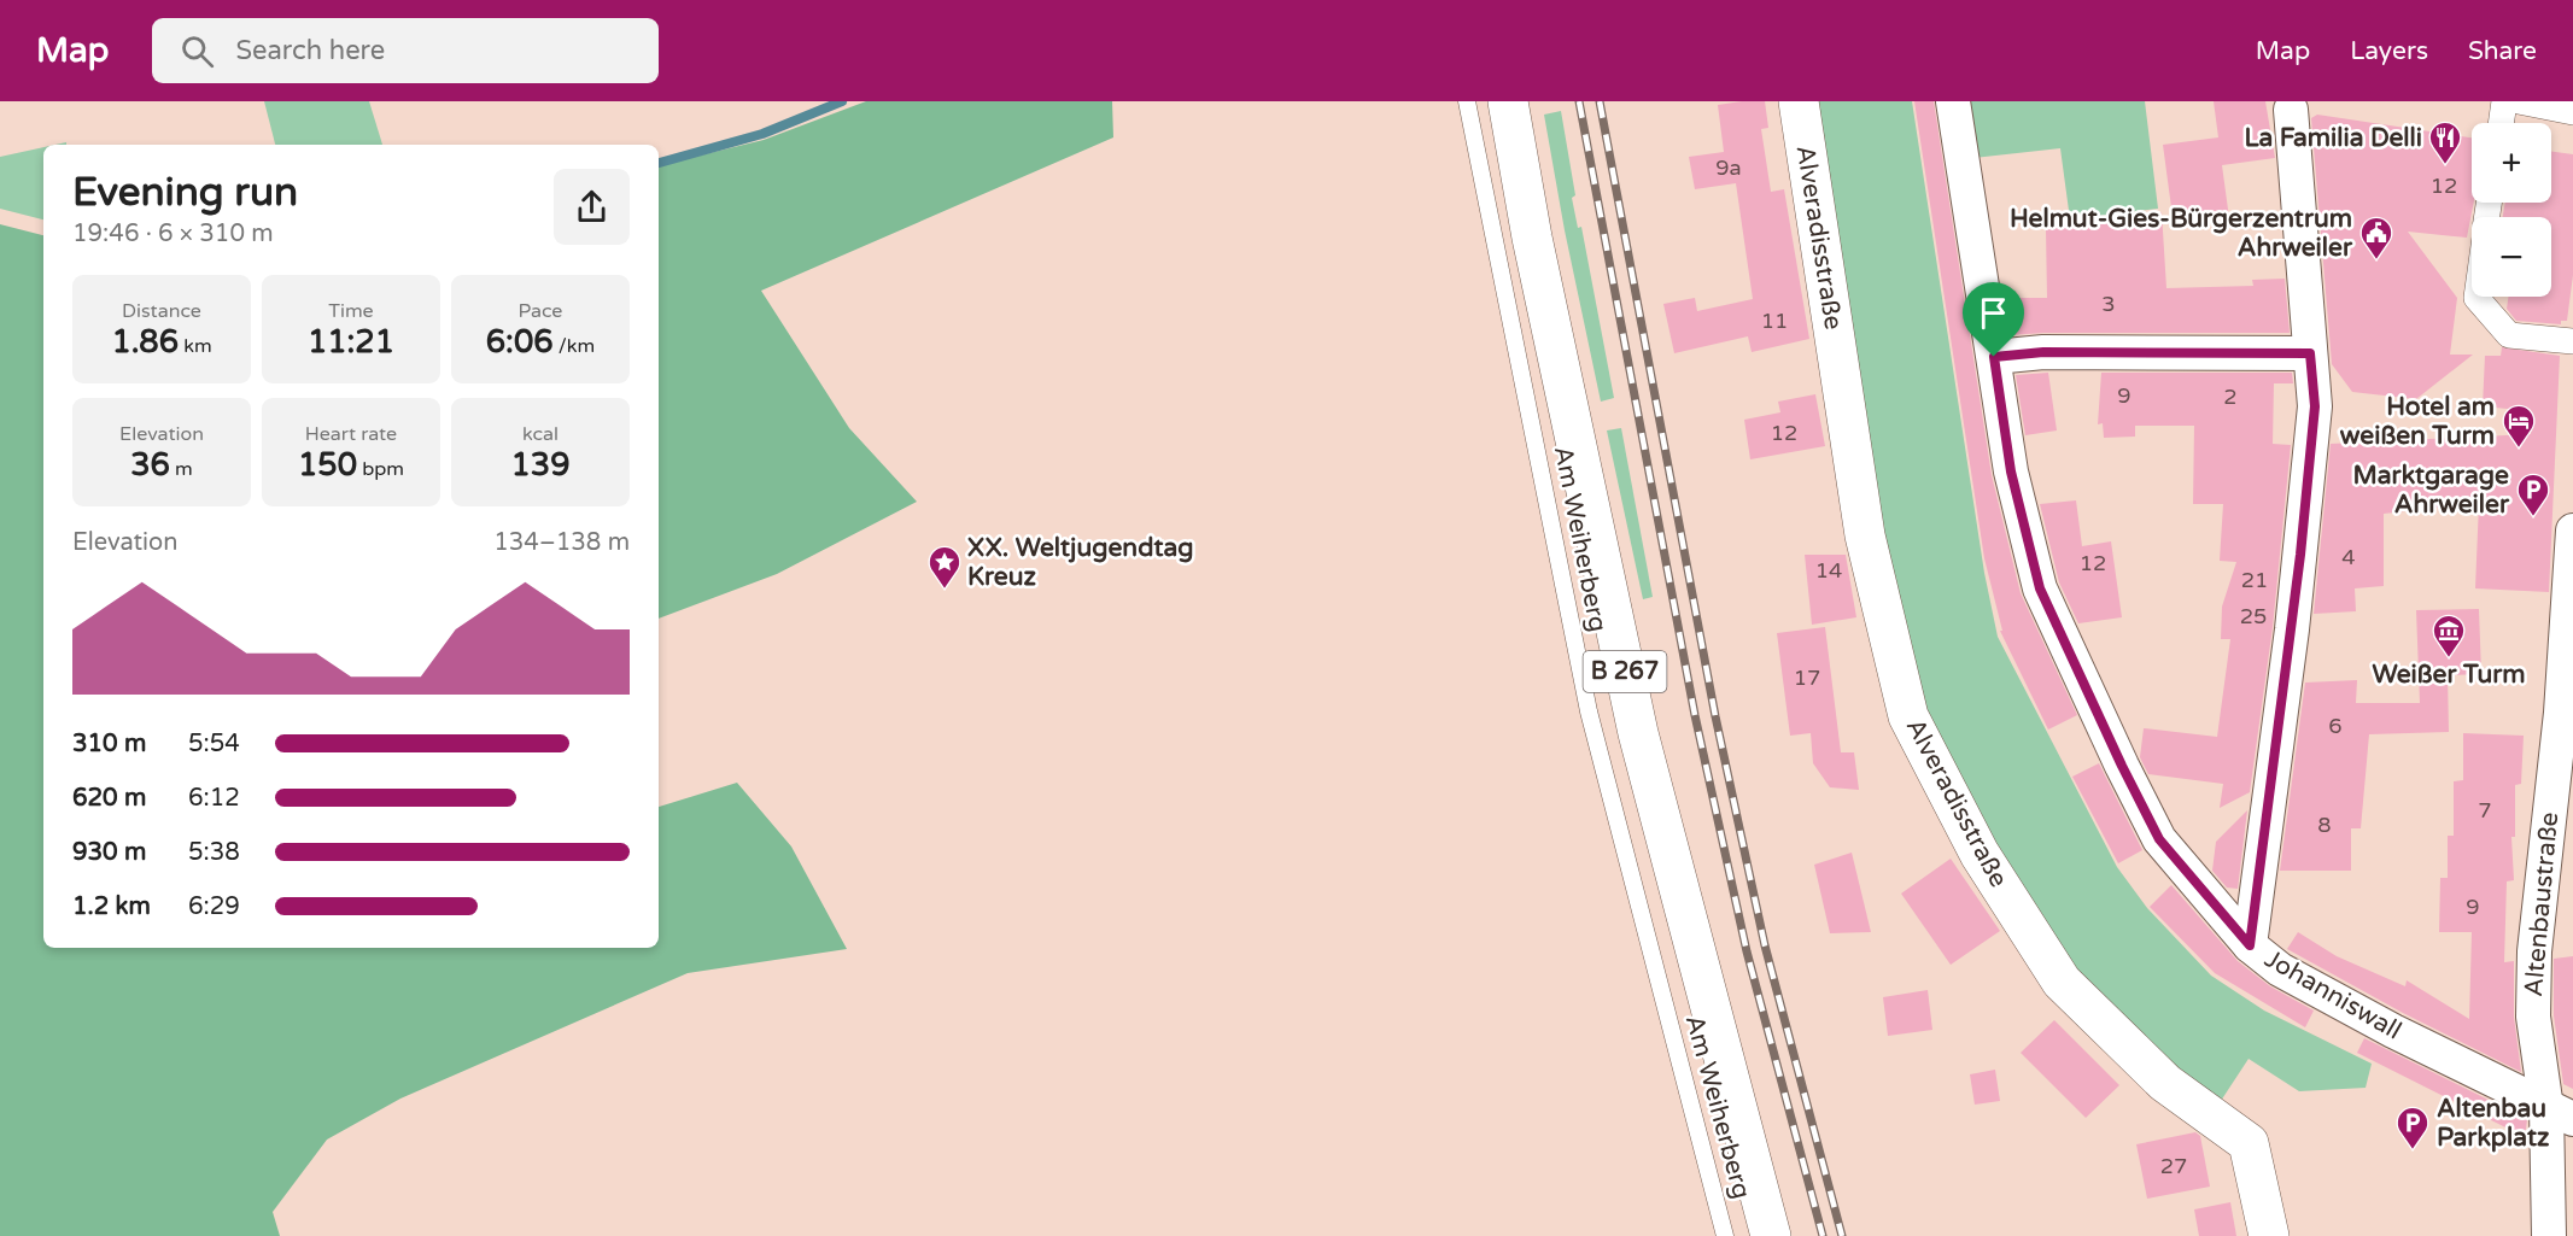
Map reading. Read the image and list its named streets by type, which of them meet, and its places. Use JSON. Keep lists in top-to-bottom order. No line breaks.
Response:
{"streets":{"street":["Alveradisstraße","B 267","Altenbaustraße","Johanniswall"],"lane":["Am Weiherberg"]},"crossings":[["Altenbaustraße","Johanniswall"]],"places":{"restaurant":["La Familia Delli"],"public building":["Helmut-Gies-Bürgerzentrum Ahrweiler"],"hotel":["Hotel am weißen Turm"],"parking":["Marktgarage Ahrweiler","Altenbau Parkplatz"],"place":["XX. Weltjugendtag Kreuz"],"museum":["Weißer Turm"]},"house_numbers":["9a","12","3","11","9","2","12","4","12","14","21","25","17","6","7","8","9","27"],"page":{"header":"Map","search":"Search here","nav":["Map","Layers","Share"],"map_buttons":["+","−"],"heading":["Evening run","19:46 · 6 × 310 m"],"stats":[["Distance","1.86 km"],["Time","11:21"],["Pace","6:06 /km"],["Elevation","36 m"],["Heart rate","150 bpm"],["kcal","139"]],"chart":["Elevation","134–138 m"],"list":[{"name":"310 m","note":"5:54"},{"name":"620 m","note":"6:12"},{"name":"930 m","note":"5:38"},{"name":"1.2 km","note":"6:29"}]}}
